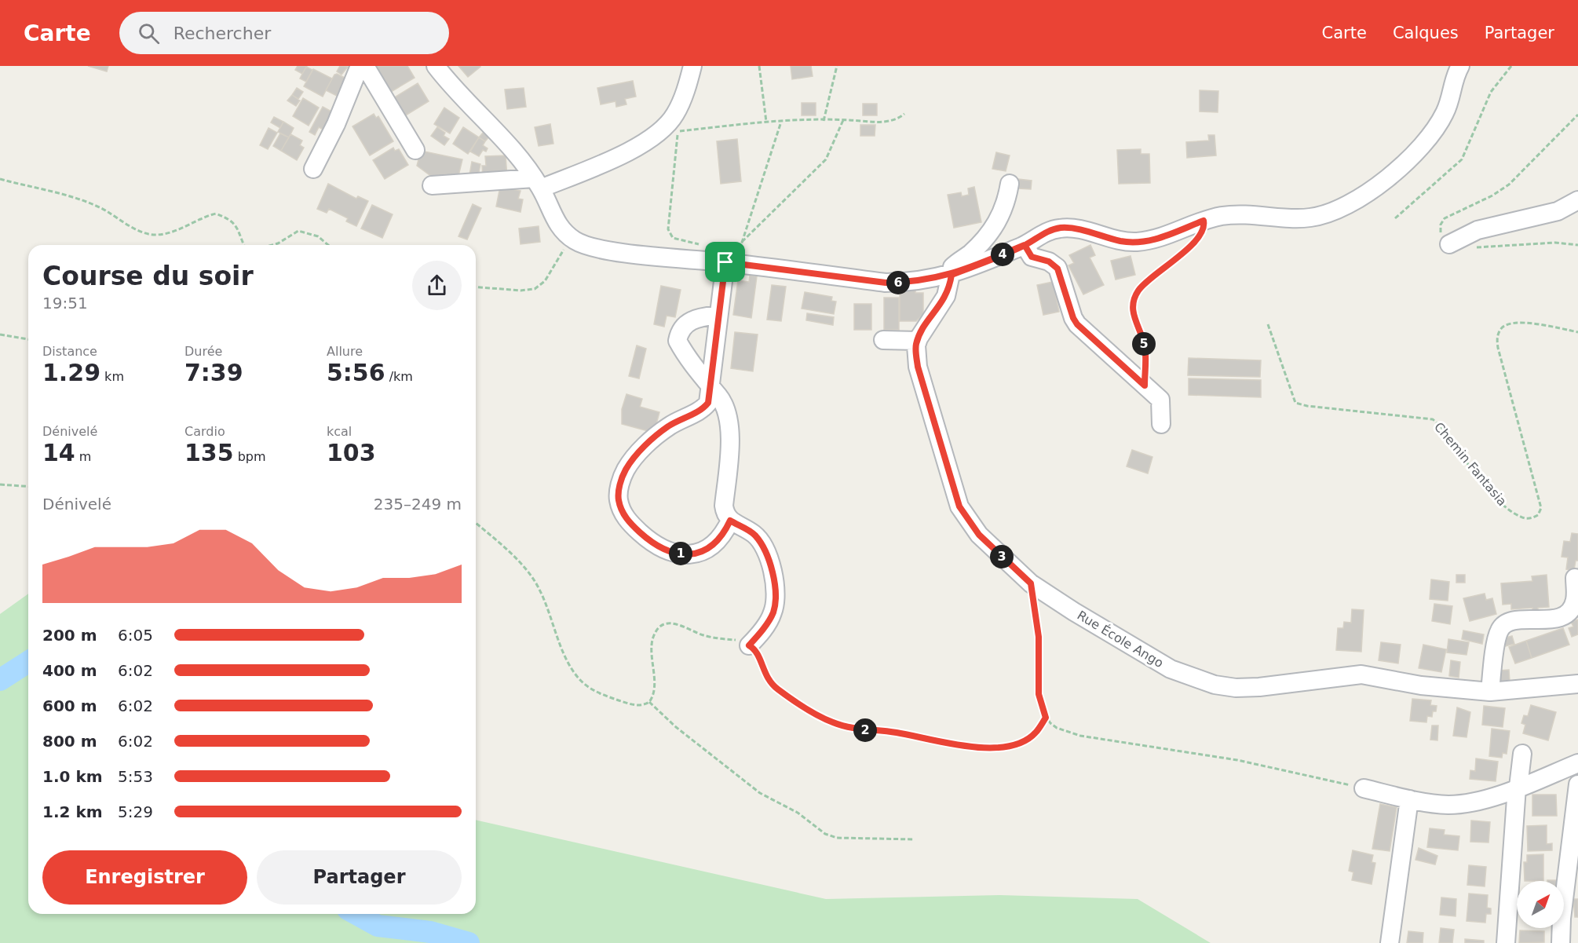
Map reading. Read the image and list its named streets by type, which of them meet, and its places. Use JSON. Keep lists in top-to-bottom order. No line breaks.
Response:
{"streets":{"street":["Rue École Ango"],"path":["Chemin Fantasia"]},"north":"top right","page":{"header":"Carte","search":"Rechercher","nav":["Carte","Calques","Partager"],"pins":["4","6","5","1","3","2"],"heading":["Course du soir","19:51"],"stats":[["Distance","1.29 km"],["Durée","7:39"],["Allure","5:56 /km"],["Dénivelé","14 m"],["Cardio","135 bpm"],["kcal","103"]],"chart":["Dénivelé","235–249 m"],"list":[{"name":"200 m","note":"6:05"},{"name":"400 m","note":"6:02"},{"name":"600 m","note":"6:02"},{"name":"800 m","note":"6:02"},{"name":"1.0 km","note":"5:53"},{"name":"1.2 km","note":"5:29"}],"buttons":["Enregistrer","Partager"]}}
